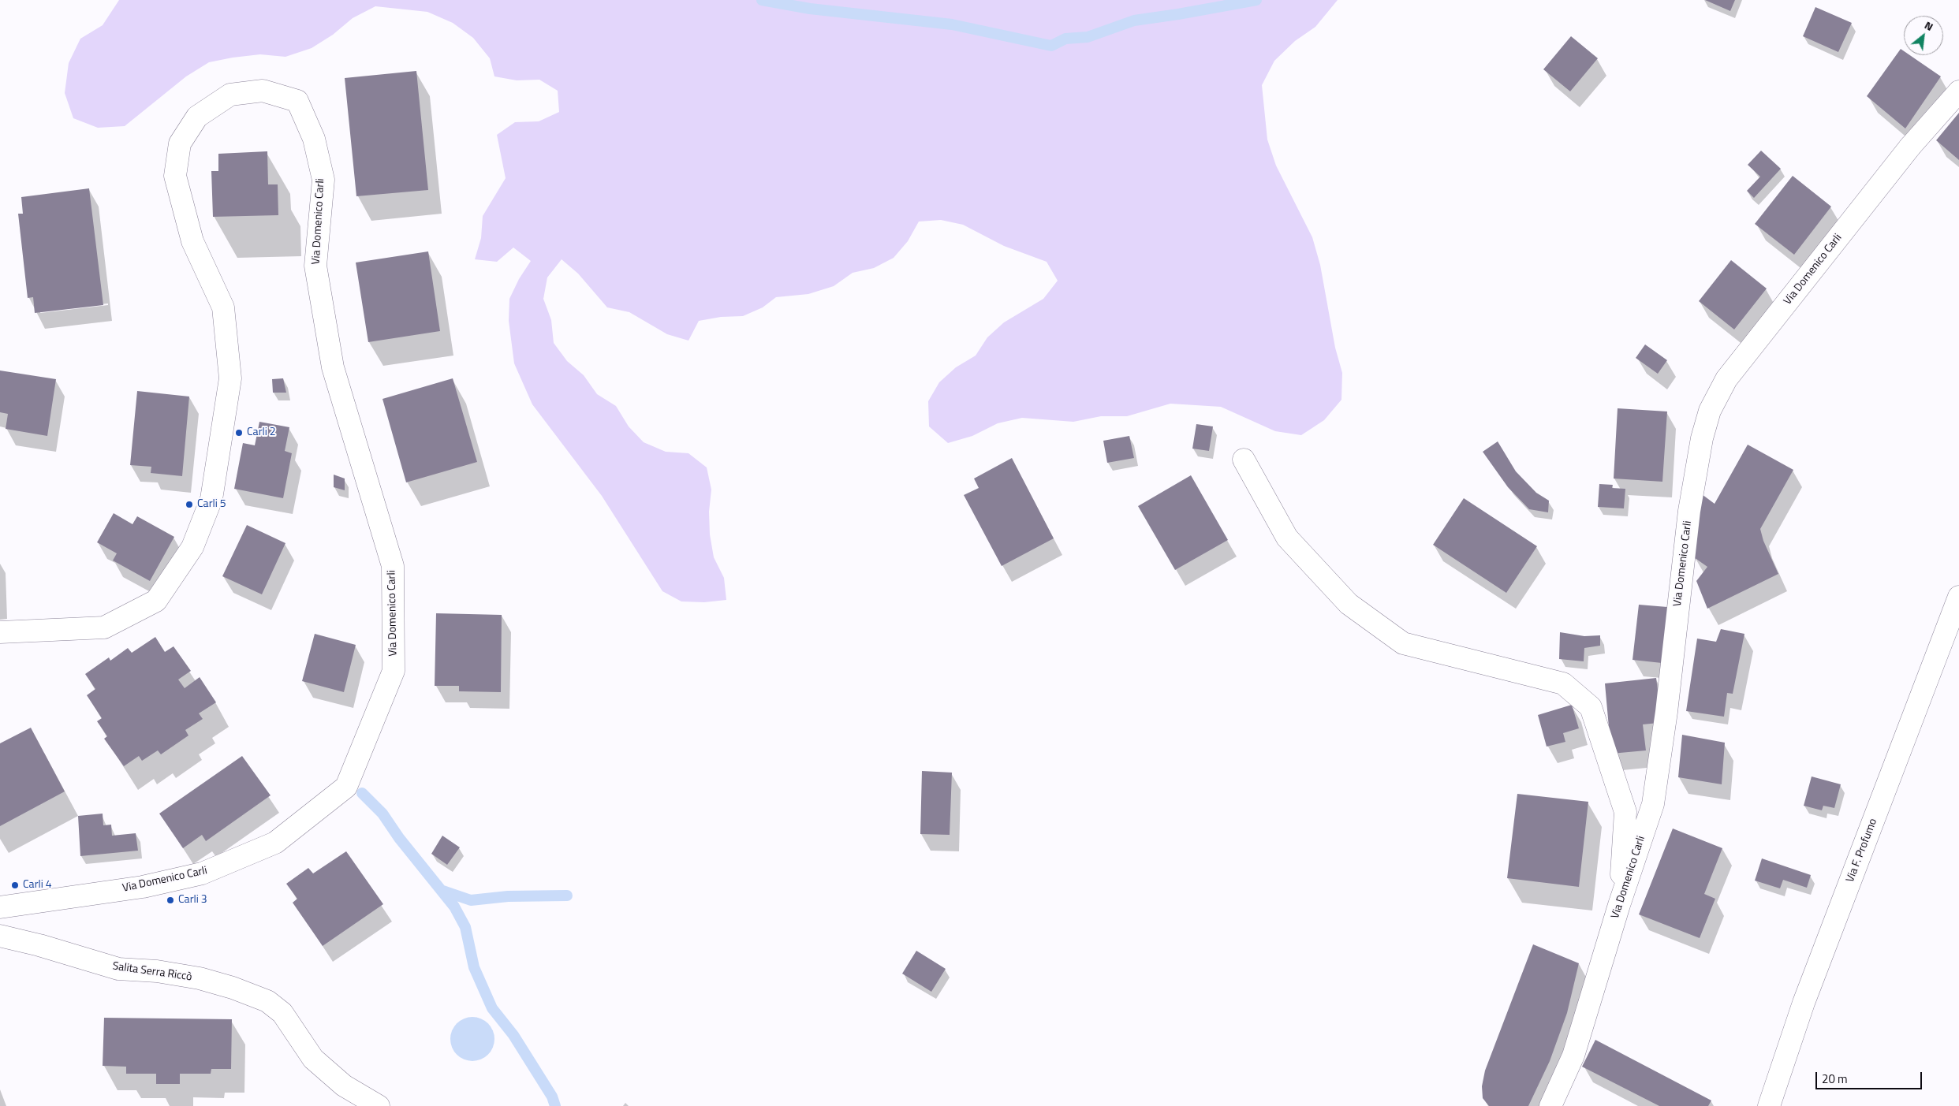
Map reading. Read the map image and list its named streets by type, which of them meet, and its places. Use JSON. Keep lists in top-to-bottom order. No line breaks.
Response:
{"streets":{"street":["Via Domenico Carli","Via F. Profumo","Salita Serra Riccò"]},"places":["Carli 2","Carli 5","Carli 4","Carli 3"],"scale_bar":"20 m","north":"top right"}
